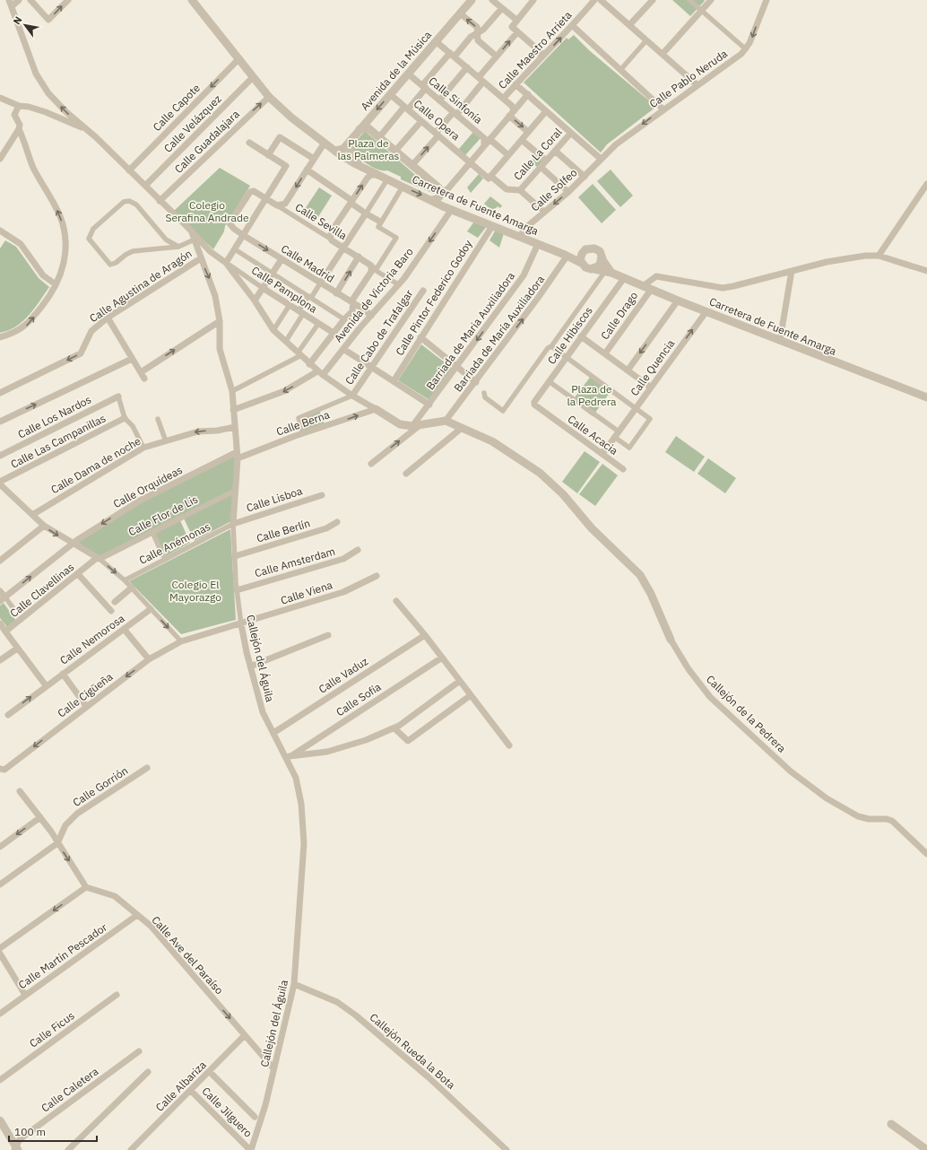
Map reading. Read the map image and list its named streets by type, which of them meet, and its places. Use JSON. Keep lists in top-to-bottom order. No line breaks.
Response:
{"streets":{"street":["Calle Maestro Arrieta","Avenida de la Música","Calle Pablo Neruda","Calle Sinfonía","Calle Capote","Calle Opera","Calle Velázquez","Calle Guadalajara","Calle La Coral","Calle Solfeo","Carretera de Fuente Amarga","Calle Sevilla","Calle Madrid","Calle Agustina de Aragón","Calle Pamplona","Avenida de Victoria Baro","Calle Pintor Federico Godoy","Calle Drago","Barriada de Maria Auxiliadora","Barriada de María Auxiliadora","Calle Hibiscos","Calle Cabo de Trafalgar","Calle Quencia","Calle Los Nardos","Calle Berna","Calle Acacia","Calle Las Campanillas","Calle Dama de noche","Calle Orquídeas","Calle Lisboa","Calle Flor de Lis","Calle Berlín","Calle Anémonas","Calle Amsterdam","Calle Clavellinas","Calle Viena","Calle Nemorosa","Callejón del Águila","Calle Vaduz","Calle Cigüeña","Calle Sofía","Callejón de la Pedrera","Calle Gorrión","Calle Ave del Paraíso","Calle Martín Pescador","Calle Ficus","Callejón Rueda la Bota","Calle Albariza","Calle Caletera","Calle Jilguero"]},"crossings":[["Avenida de la Música","Calle Sinfonía"],["Avenida de la Música","Calle Opera"],["Avenida de la Música","Carretera de Fuente Amarga"],["Calle Pablo Neruda","Calle Solfeo"],["Calle Capote","Carretera de Fuente Amarga"],["Calle Opera","Calle La Coral"],["Calle Velázquez","Carretera de Fuente Amarga"],["Calle Guadalajara","Carretera de Fuente Amarga"],["Calle Solfeo","Carretera de Fuente Amarga"],["Carretera de Fuente Amarga","Avenida de Victoria Baro"],["Carretera de Fuente Amarga","Calle Pintor Federico Godoy"],["Carretera de Fuente Amarga","Calle Drago"],["Carretera de Fuente Amarga","Barriada de Maria Auxiliadora"],["Carretera de Fuente Amarga","Barriada de María Auxiliadora"],["Carretera de Fuente Amarga","Calle Hibiscos"],["Carretera de Fuente Amarga","Calle Quencia"],["Calle Sevilla","Calle Madrid"],["Calle Madrid","Avenida de Victoria Baro"],["Calle Agustina de Aragón","Callejón del Águila"],["Barriada de María Auxiliadora","Callejón de la Pedrera"],["Calle Hibiscos","Calle Acacia"],["Calle Quencia","Calle Acacia"],["Calle Berna","Calle Orquídeas"],["Calle Berna","Callejón del Águila"],["Calle Dama de noche","Callejón del Águila"],["Calle Orquídeas","Callejón del Águila"],["Calle Lisboa","Calle Anémonas"],["Calle Lisboa","Callejón del Águila"],["Calle Flor de Lis","Calle Clavellinas"],["Calle Flor de Lis","Callejón del Águila"],["Calle Berlín","Callejón del Águila"],["Calle Anémonas","Callejón del Águila"],["Calle Amsterdam","Callejón del Águila"],["Calle Viena","Callejón del Águila"],["Calle Viena","Calle Cigüeña"],["Callejón del Águila","Calle Vaduz"],["Callejón del Águila","Calle Sofía"],["Callejón del Águila","Calle Ave del Paraíso"],["Callejón del Águila","Callejón Rueda la Bota"],["Callejón del Águila","Calle Jilguero"],["Calle Ave del Paraíso","Calle Martín Pescador"],["Calle Ave del Paraíso","Calle Albariza"],["Calle Albariza","Calle Jilguero"]],"one_way":["Calle Pablo Neruda","Calle Capote","Calle Guadalajara","Barriada de Maria Auxiliadora","Calle Cigüeña","Calle Ave del Paraíso"],"parks":["Plaza de las Palmeras","Colegio Serafina Andrade","Plaza de la Pedrera","Colegio El Mayorazgo"],"scale_bar":"100 m","north":"top left"}
